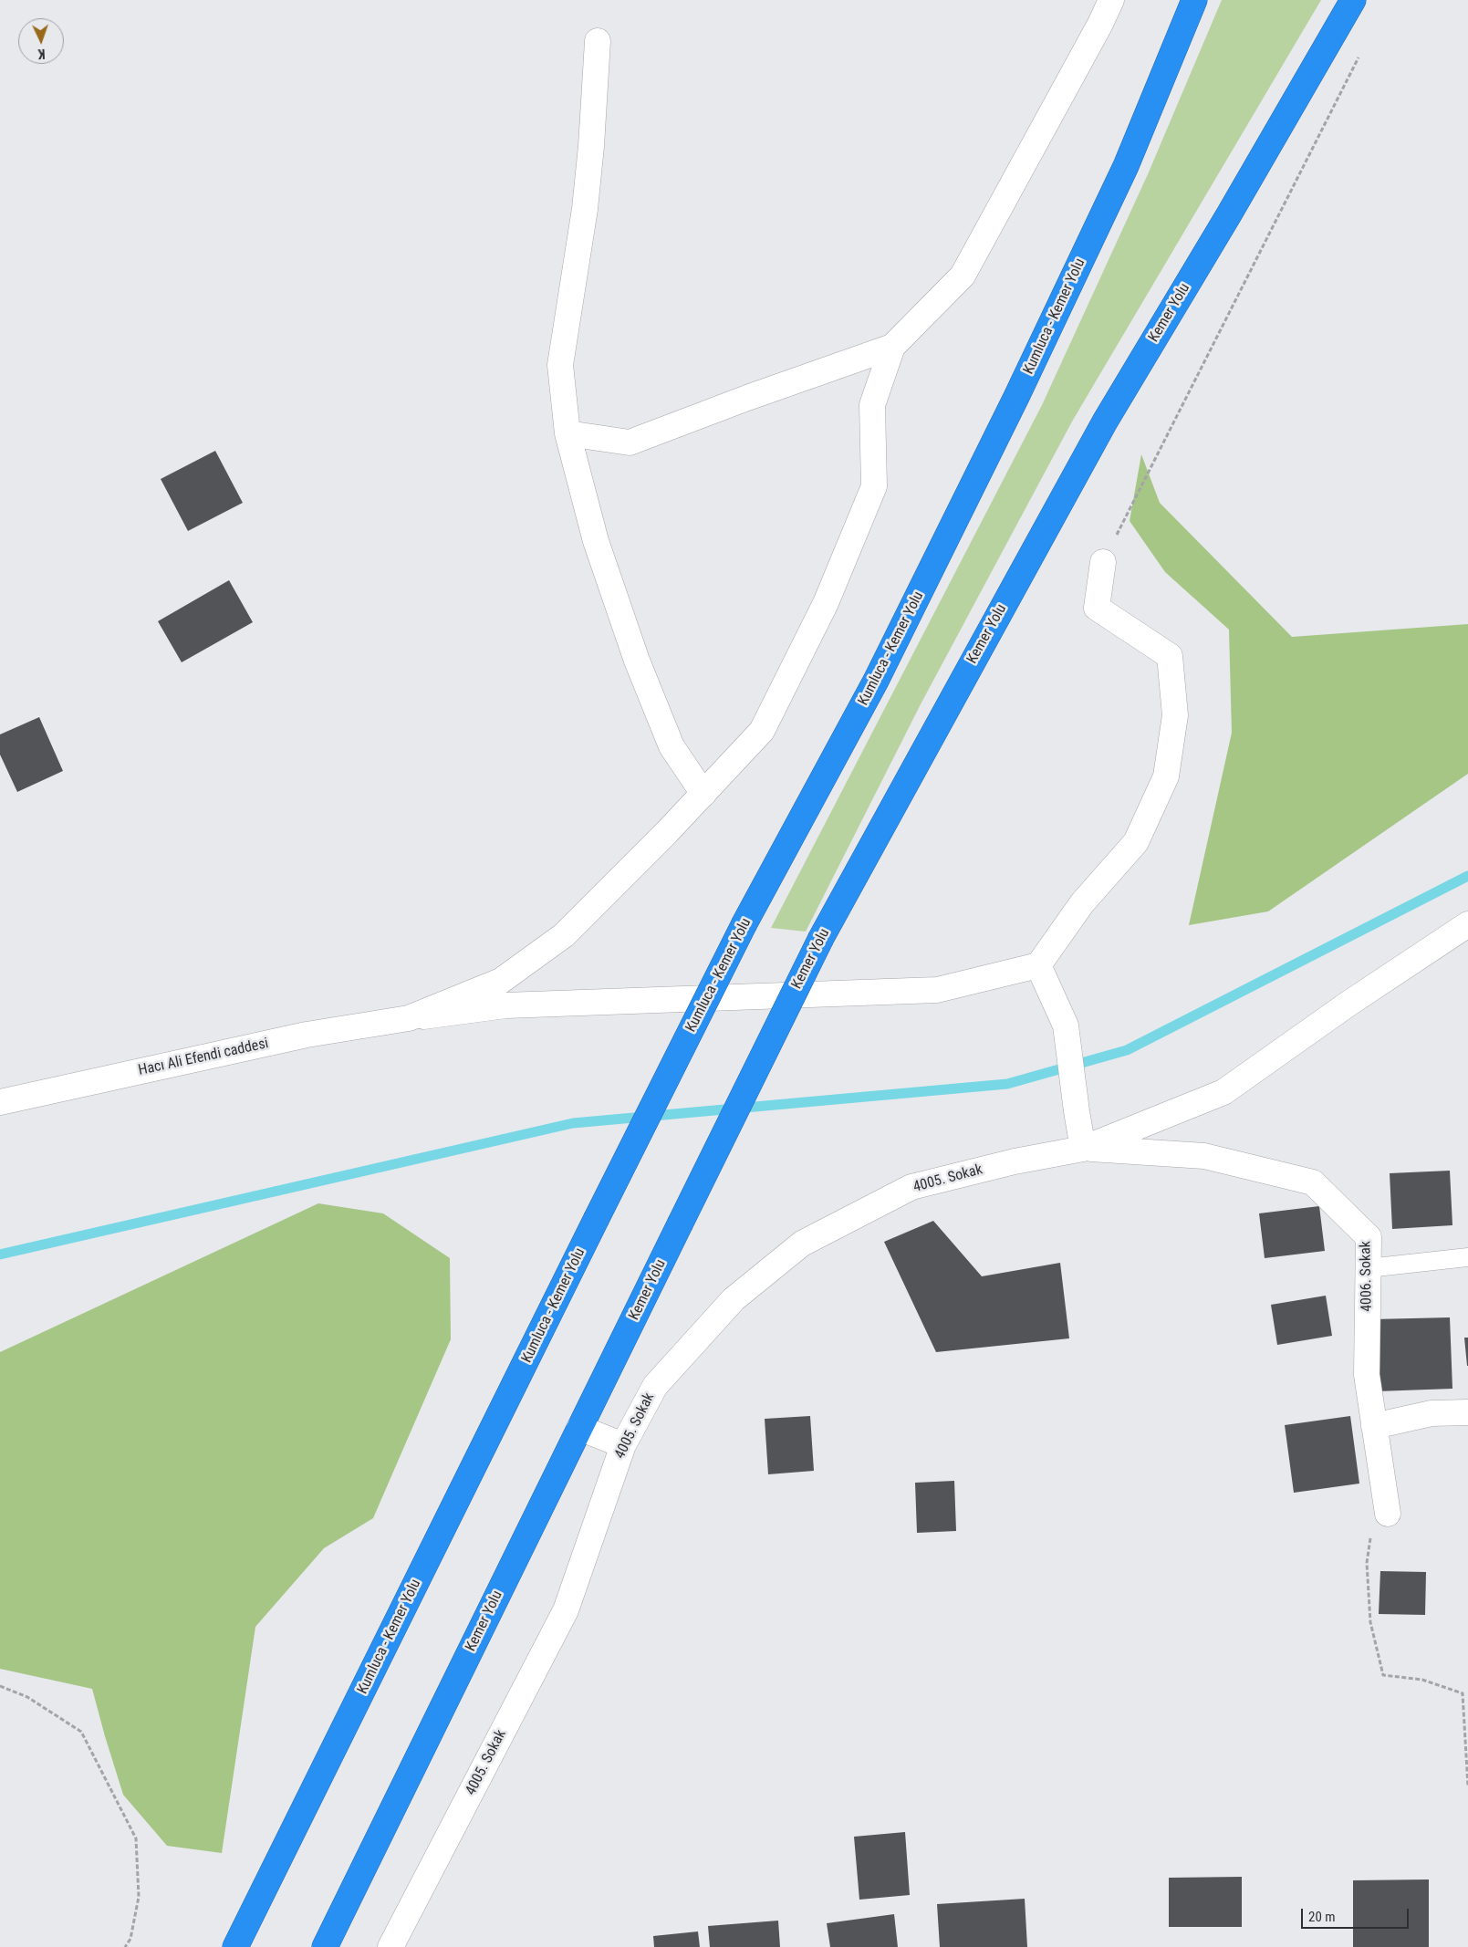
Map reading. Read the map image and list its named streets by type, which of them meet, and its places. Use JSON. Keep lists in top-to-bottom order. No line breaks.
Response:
{"streets":{"highway":["Kemer Yolu","Kumluca - Kemer Yolu"],"street":["Hacı Ali Efendi caddesi","4005. Sokak","4006. Sokak"]},"crossings":[["4005. Sokak","4006. Sokak"]],"scale_bar":"20 m","north":"bottom"}
